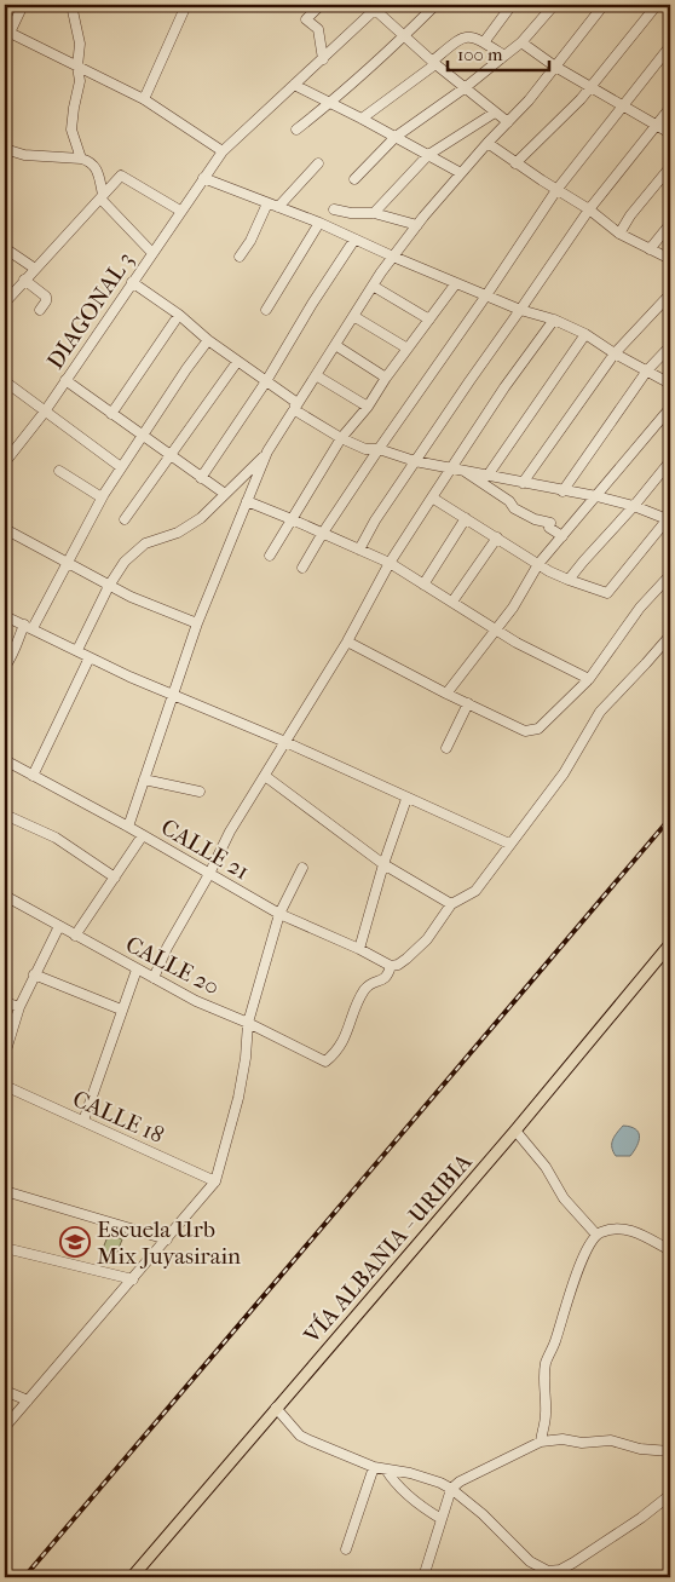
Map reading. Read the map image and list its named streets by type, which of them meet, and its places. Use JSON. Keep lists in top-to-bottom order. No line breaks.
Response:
{"streets":{"main road":["VÍA ALBANIA - URIBIA"],"street":["DIAGONAL 3","CALLE 21","CALLE 20","CALLE 18"]},"crossings":[["CALLE 21","CALLE 20"]],"places":{"school or university":["Escuela Urb Mix Juyasirain"]},"scale_bar":"100 m"}
